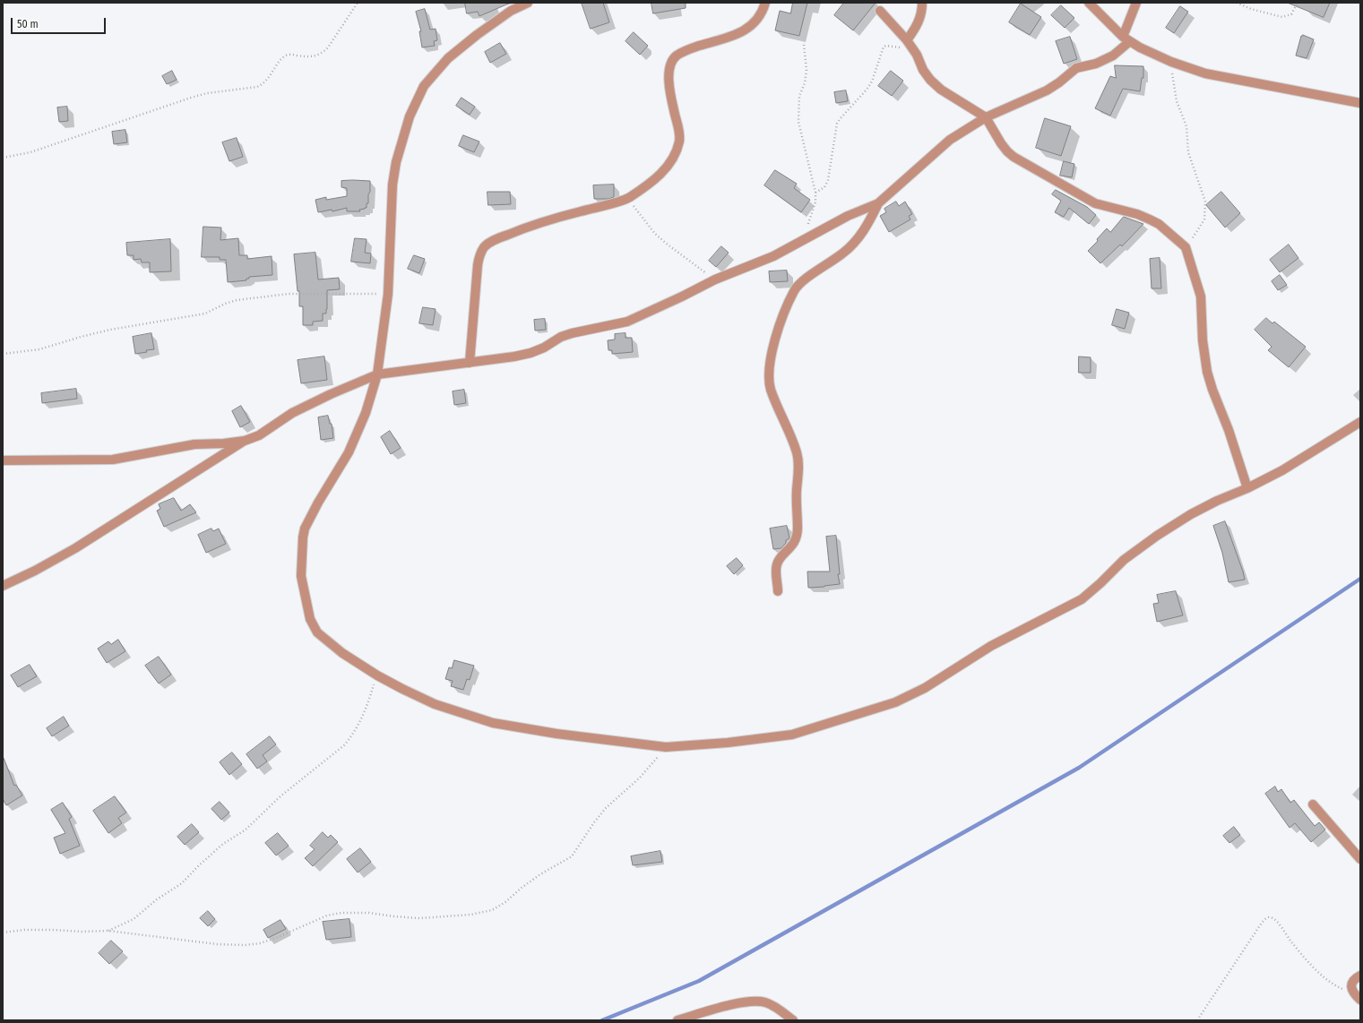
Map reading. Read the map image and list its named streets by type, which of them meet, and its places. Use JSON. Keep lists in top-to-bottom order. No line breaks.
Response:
{"scale_bar":"50 m"}
